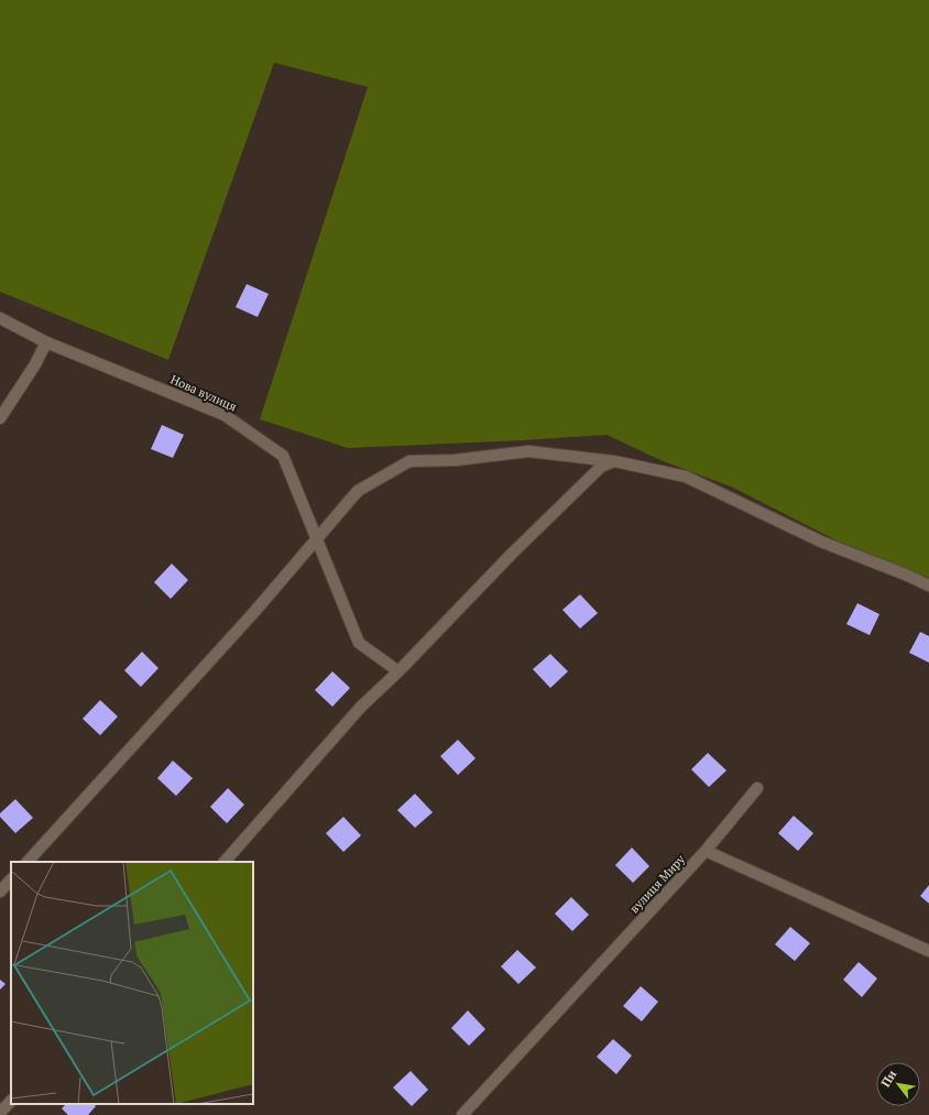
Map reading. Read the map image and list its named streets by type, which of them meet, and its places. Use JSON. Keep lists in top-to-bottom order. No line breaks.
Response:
{"streets":{"street":["Нова вулиця","вулиця Миру"]},"north":"top left"}
